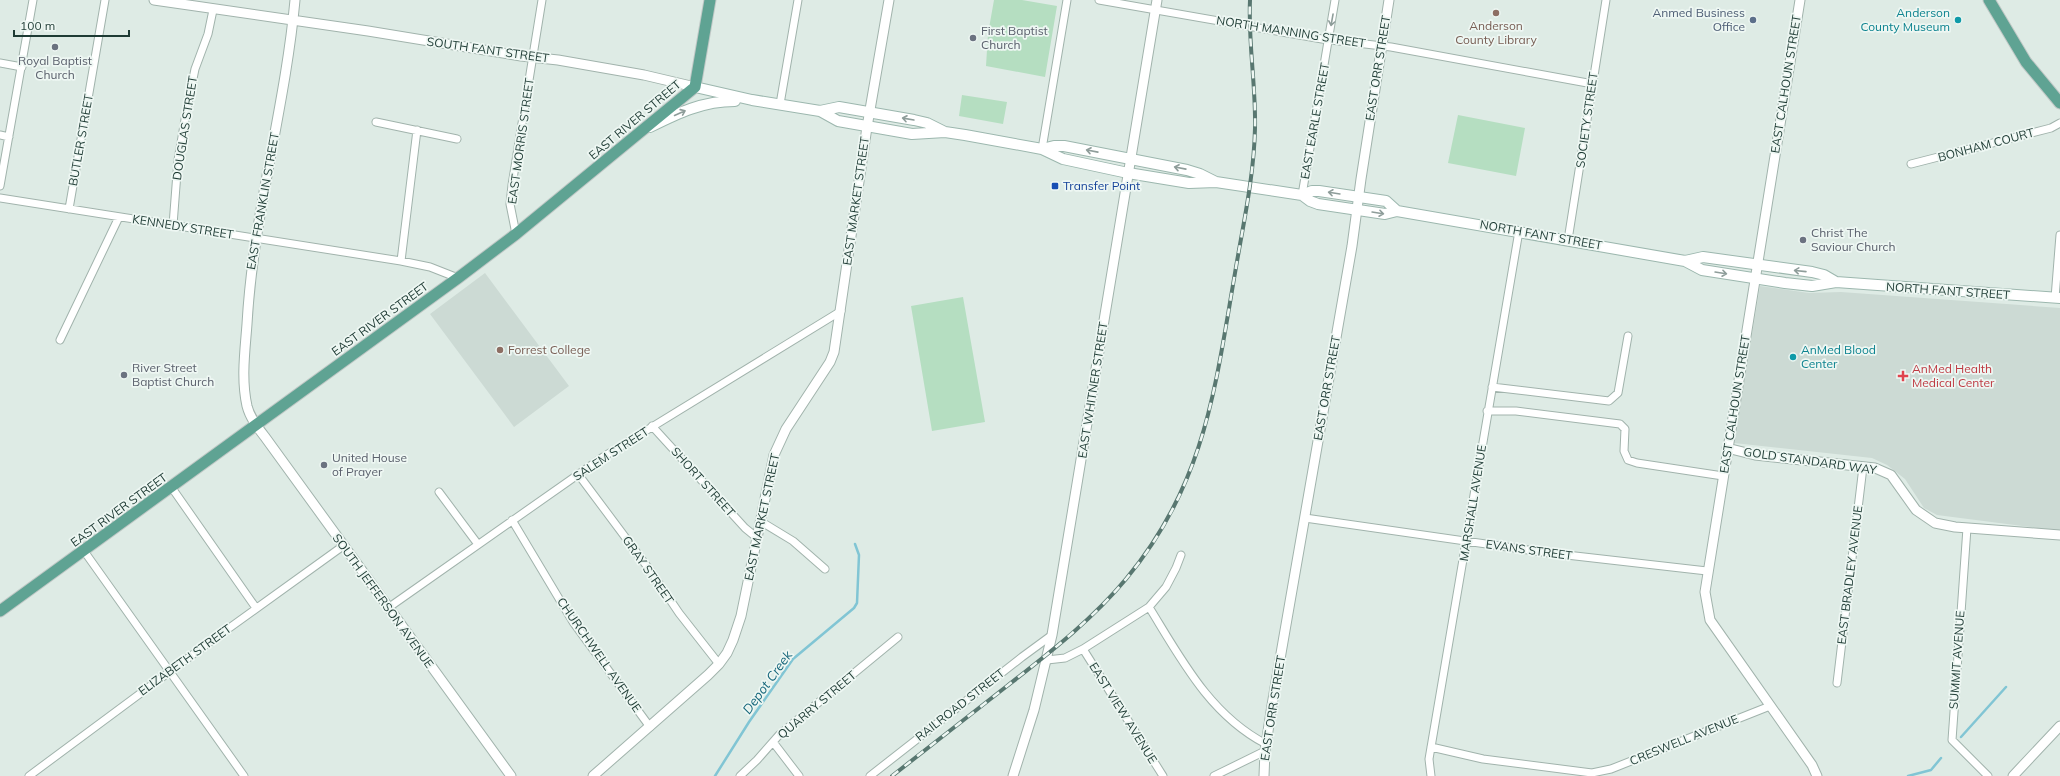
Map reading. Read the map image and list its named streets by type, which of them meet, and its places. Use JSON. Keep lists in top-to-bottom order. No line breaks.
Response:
{"streets":{"main road":["SOUTH FANT STREET","EAST RIVER STREET","NORTH FANT STREET"],"street":["NORTH MANNING STREET","EAST ORR STREET","EAST CALHOUN STREET","SOCIETY STREET","EAST EARLE STREET","DOUGLAS STREET","BUTLER STREET","EAST MORRIS STREET","BONHAM COURT","EAST FRANKLIN STREET","EAST MARKET STREET","KENNEDY STREET","EAST WHITNER STREET","SALEM STREET","GOLD STANDARD WAY","SHORT STREET","MARSHALL AVENUE","EVANS STREET","GRAY STREET","EAST BRADLEY AVENUE","SOUTH JEFFERSON AVENUE","CHURCHWELL AVENUE","ELIZABETH STREET","SUMMIT AVENUE","QUARRY STREET","RAILROAD STREET","EAST VIEW AVENUE","CRESWELL AVENUE"]},"crossings":[["NORTH MANNING STREET","EAST ORR STREET"],["NORTH MANNING STREET","SOCIETY STREET"],["NORTH MANNING STREET","EAST EARLE STREET"],["NORTH MANNING STREET","EAST WHITNER STREET"],["SOUTH FANT STREET","EAST RIVER STREET"],["SOUTH FANT STREET","DOUGLAS STREET"],["SOUTH FANT STREET","EAST MORRIS STREET"],["SOUTH FANT STREET","EAST FRANKLIN STREET"],["SOUTH FANT STREET","EAST MARKET STREET"],["SOUTH FANT STREET","NORTH FANT STREET"],["SOUTH FANT STREET","EAST WHITNER STREET"],["EAST ORR STREET","NORTH FANT STREET"],["EAST ORR STREET","EVANS STREET"],["EAST CALHOUN STREET","NORTH FANT STREET"],["EAST CALHOUN STREET","GOLD STANDARD WAY"],["EAST CALHOUN STREET","EVANS STREET"],["EAST CALHOUN STREET","CRESWELL AVENUE"],["EAST RIVER STREET","EAST MORRIS STREET"],["EAST RIVER STREET","EAST FRANKLIN STREET"],["EAST RIVER STREET","KENNEDY STREET"],["EAST RIVER STREET","SOUTH JEFFERSON AVENUE"],["SOCIETY STREET","NORTH FANT STREET"],["EAST EARLE STREET","NORTH FANT STREET"],["DOUGLAS STREET","KENNEDY STREET"],["BUTLER STREET","KENNEDY STREET"],["EAST FRANKLIN STREET","KENNEDY STREET"],["EAST FRANKLIN STREET","SOUTH JEFFERSON AVENUE"],["EAST MARKET STREET","SALEM STREET"],["EAST MARKET STREET","SHORT STREET"],["EAST MARKET STREET","GRAY STREET"],["EAST MARKET STREET","CHURCHWELL AVENUE"],["NORTH FANT STREET","EAST WHITNER STREET"],["NORTH FANT STREET","MARSHALL AVENUE"],["EAST WHITNER STREET","RAILROAD STREET"],["SALEM STREET","SHORT STREET"],["SALEM STREET","GRAY STREET"],["SALEM STREET","SOUTH JEFFERSON AVENUE"],["SALEM STREET","CHURCHWELL AVENUE"],["GOLD STANDARD WAY","EAST BRADLEY AVENUE"],["GOLD STANDARD WAY","SUMMIT AVENUE"],["MARSHALL AVENUE","EVANS STREET"],["MARSHALL AVENUE","CRESWELL AVENUE"],["SOUTH JEFFERSON AVENUE","ELIZABETH STREET"]],"water":["Depot Creek"],"places":{"other":["Anderson County Library","Anmed Business Office","Anderson County Museum","First Baptist Church","Royal Baptist Church","Christ The Saviour Church","Forrest College","AnMed Blood Center","River Street Baptist Church","United House of Prayer"],"transit":["Transfer Point"],"health":["AnMed Health Medical Center"]},"scale_bar":"100 m"}
